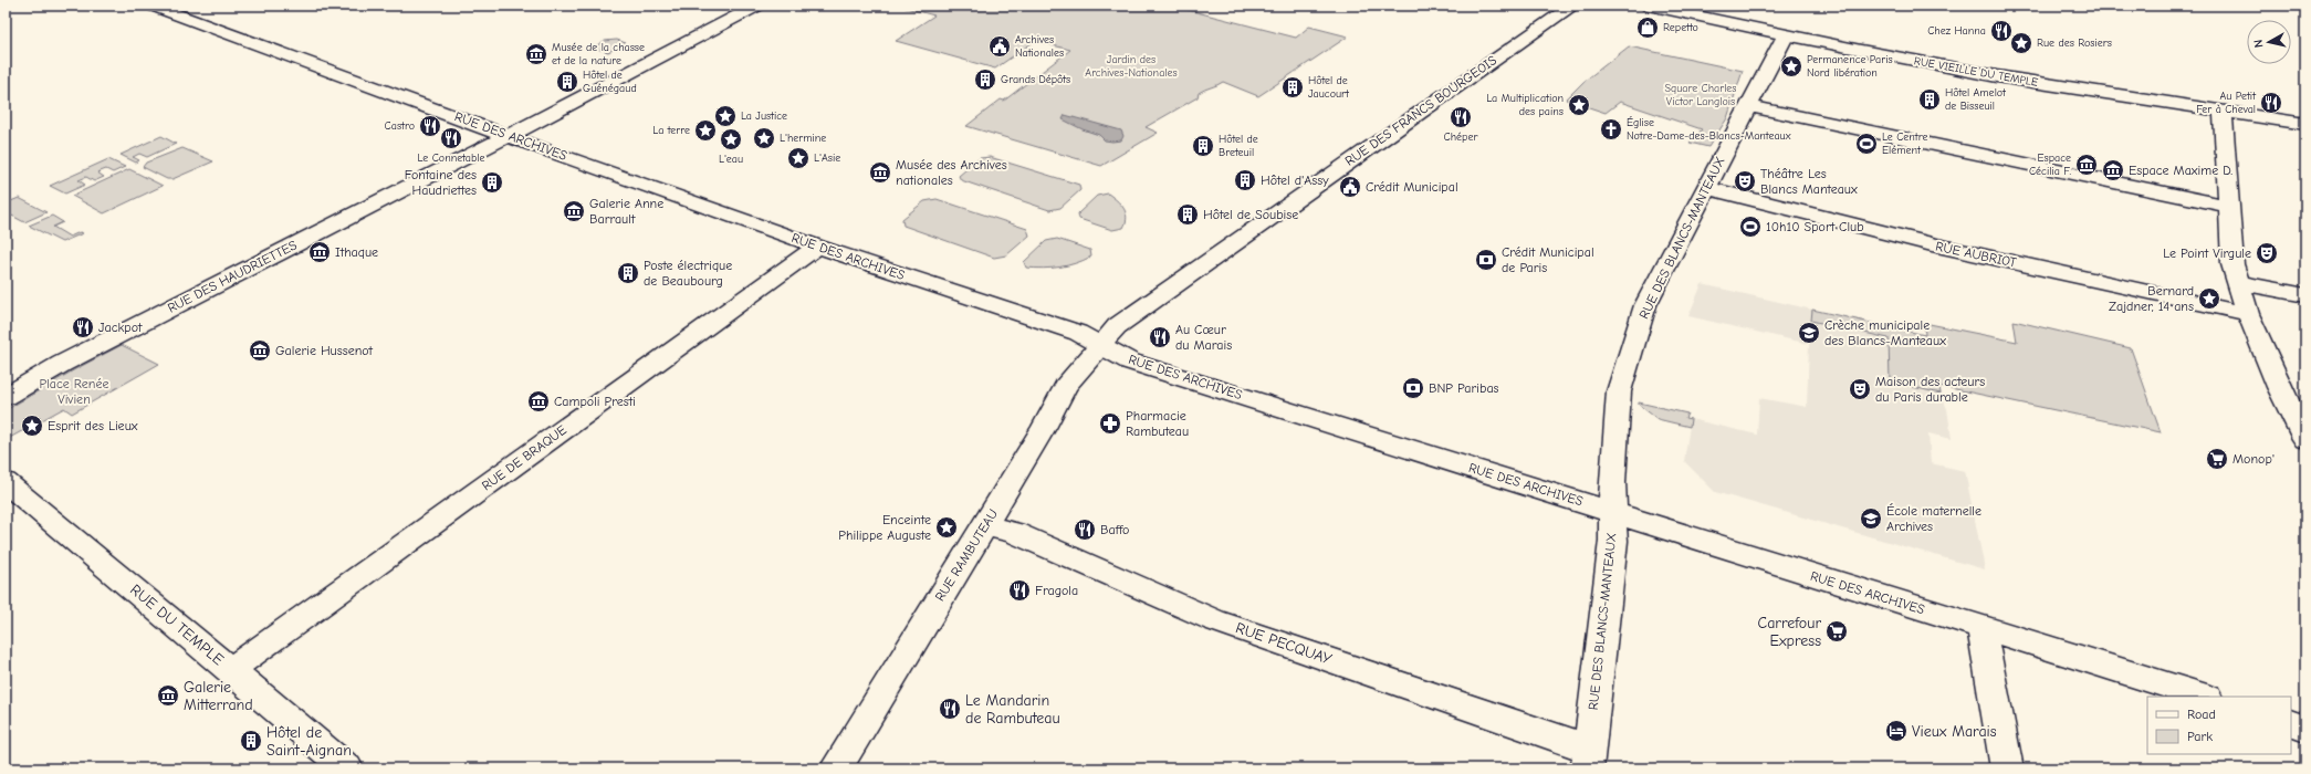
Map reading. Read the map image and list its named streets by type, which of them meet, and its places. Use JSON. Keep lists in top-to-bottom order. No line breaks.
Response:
{"streets":{"street":["RUE VIEILLE DU TEMPLE","RUE DES FRANCS BOURGEOIS","RUE DES ARCHIVES","RUE DES BLANCS-MANTEAUX","RUE AUBRIOT","RUE DES HAUDRIETTES","RUE DE BRAQUE","RUE RAMBUTEAU","RUE DU TEMPLE","RUE PECQUAY"]},"crossings":[["RUE VIEILLE DU TEMPLE","RUE DES BLANCS-MANTEAUX"],["RUE DES FRANCS BOURGEOIS","RUE DES ARCHIVES"],["RUE DES FRANCS BOURGEOIS","RUE RAMBUTEAU"],["RUE DES ARCHIVES","RUE DES BLANCS-MANTEAUX"],["RUE DES ARCHIVES","RUE DES HAUDRIETTES"],["RUE DES ARCHIVES","RUE DE BRAQUE"],["RUE DES ARCHIVES","RUE RAMBUTEAU"],["RUE DES BLANCS-MANTEAUX","RUE AUBRIOT"],["RUE DES BLANCS-MANTEAUX","RUE PECQUAY"],["RUE DE BRAQUE","RUE DU TEMPLE"],["RUE RAMBUTEAU","RUE PECQUAY"]],"parks":["Jardin des Archives-Nationales","Square Charles Victor Langlois","Place Renée Vivien"],"places":{"shop":["Repetto"],"restaurant":["Chez Hanna","Au Petit Fer à Cheval","Chéper","Castro","Le Connetable","Jackpot","Au Cœur du Marais","Baffo","Fragola","Le Mandarin de Rambuteau"],"place":["Rue des Rosiers","Permanence Paris Nord libération","La Multiplication des pains","La Justice","La terre","L'hermine","L'eau","L'Asie","Bernard Zajdner, 14 ans","Esprit des Lieux","Enceinte Philippe Auguste"],"public building":["Archives Nationales","Crédit Municipal"],"museum":["Musée de la chasse et de la nature","Espace Cécilia F.","Espace Maxime D.","Musée des Archives nationales","Galerie Anne Barrault","Ithaque","Galerie Hussenot","Campoli Presti","Galerie Mitterrand"],"building":["Grands Dépôts","Hôtel de Guénégaud","Hôtel de Jaucourt","Hôtel Amelot de Bisseuil","Hôtel de Breteuil","Hôtel d'Assy","Fontaine des Haudriettes","Hôtel de Soubise","Poste électrique de Beaubourg","Hôtel de Saint-Aignan"],"church":["Église Notre-Dame-des-Blancs-Manteaux"],"sports":["Le Centre Elément","10h10 Sport Club"],"theatre":["Théâtre Les Blancs Manteaux","Le Point Virgule","Maison des acteurs du Paris durable"],"bank":["Crédit Municipal de Paris","BNP Paribas"],"school or university":["Crèche municipale des Blancs-Manteaux","École maternelle Archives"],"pharmacy":["Pharmacie Rambuteau"],"supermarket":["Monop'","Carrefour Express"],"hotel":["Vieux Marais"]},"legend":["Road","Park"],"north":"left"}
